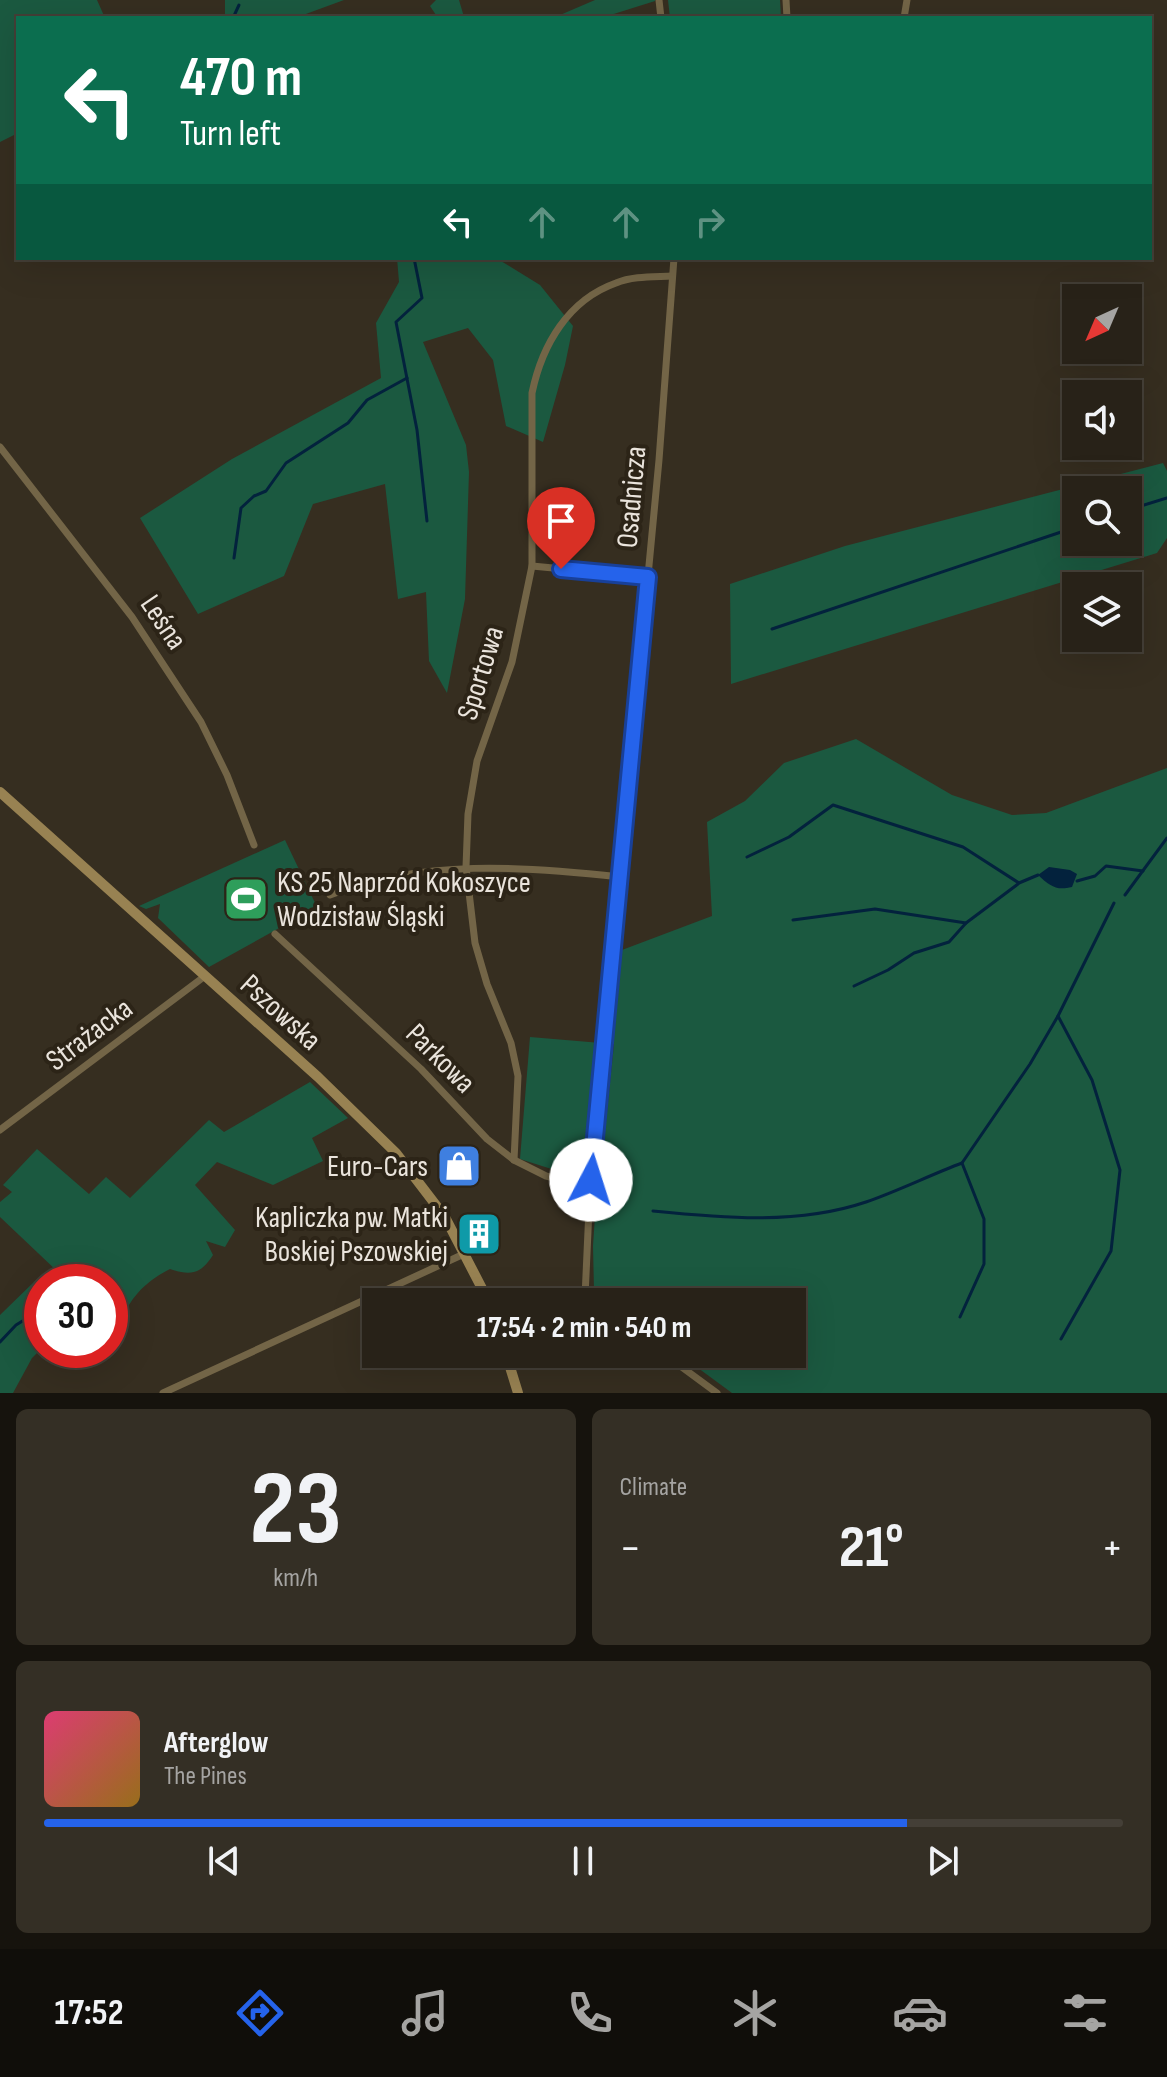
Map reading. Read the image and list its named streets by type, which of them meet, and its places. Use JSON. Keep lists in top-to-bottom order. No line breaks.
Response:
{"streets":{"main road":["Pszowska"],"street":["Osadnicza","Leśna","Sportowa","Strażacka","Parkowa"]},"crossings":[["Osadnicza","Sportowa"],["Osadnicza","Parkowa"],["Sportowa","Parkowa"],["Pszowska","Strażacka"]],"places":{"sports":["KS 25 Naprzód Kokoszyce Wodzisław Śląski"],"shop":["Euro-Cars"],"building":["Kapliczka pw. Matki Boskiej Pszowskiej"]},"north":"bottom left","page":{"turn":["470 m","Turn left"],"limit":"30","trip":"17:54 · 2 min · 540 m","tile":[["23","km/h"],"Climate"],"heat":["−","21°","+"],"song":["Afterglow","The Pines"],"tabs":"17:52"}}
